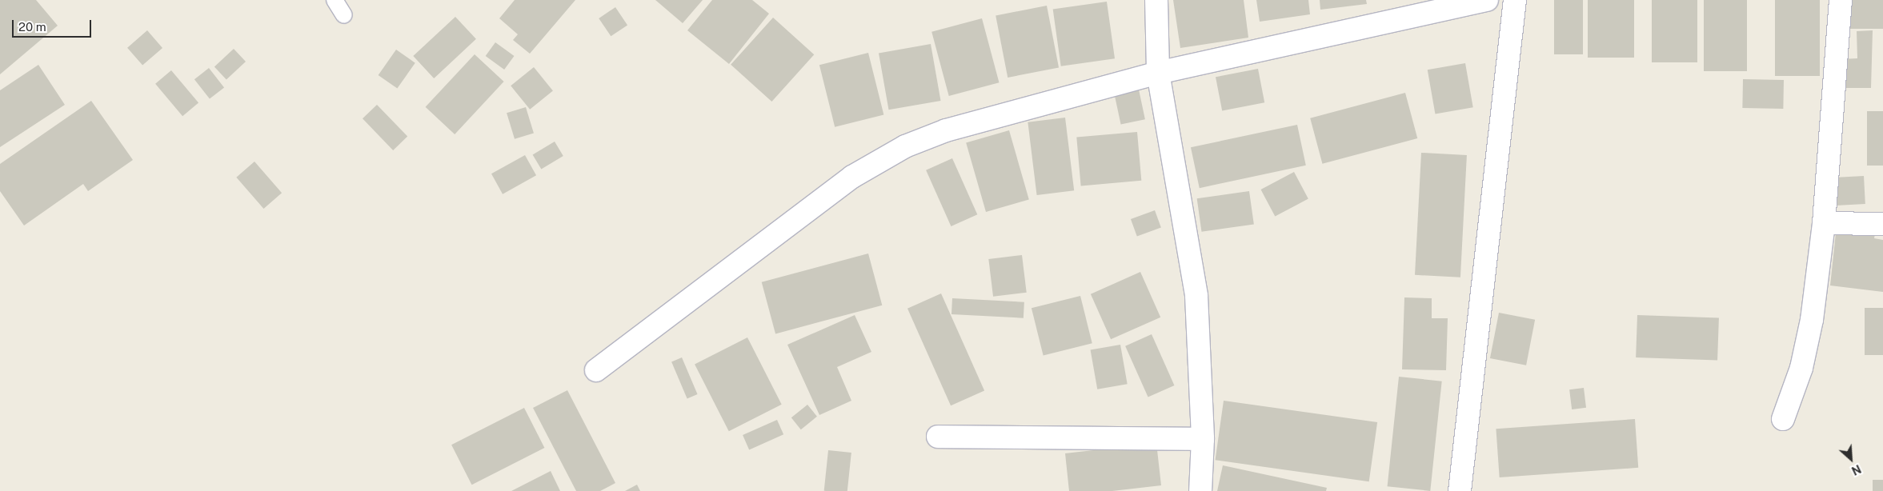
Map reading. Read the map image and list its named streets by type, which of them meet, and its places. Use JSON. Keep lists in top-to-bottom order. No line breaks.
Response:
{"scale_bar":"20 m","north":"bottom right"}
